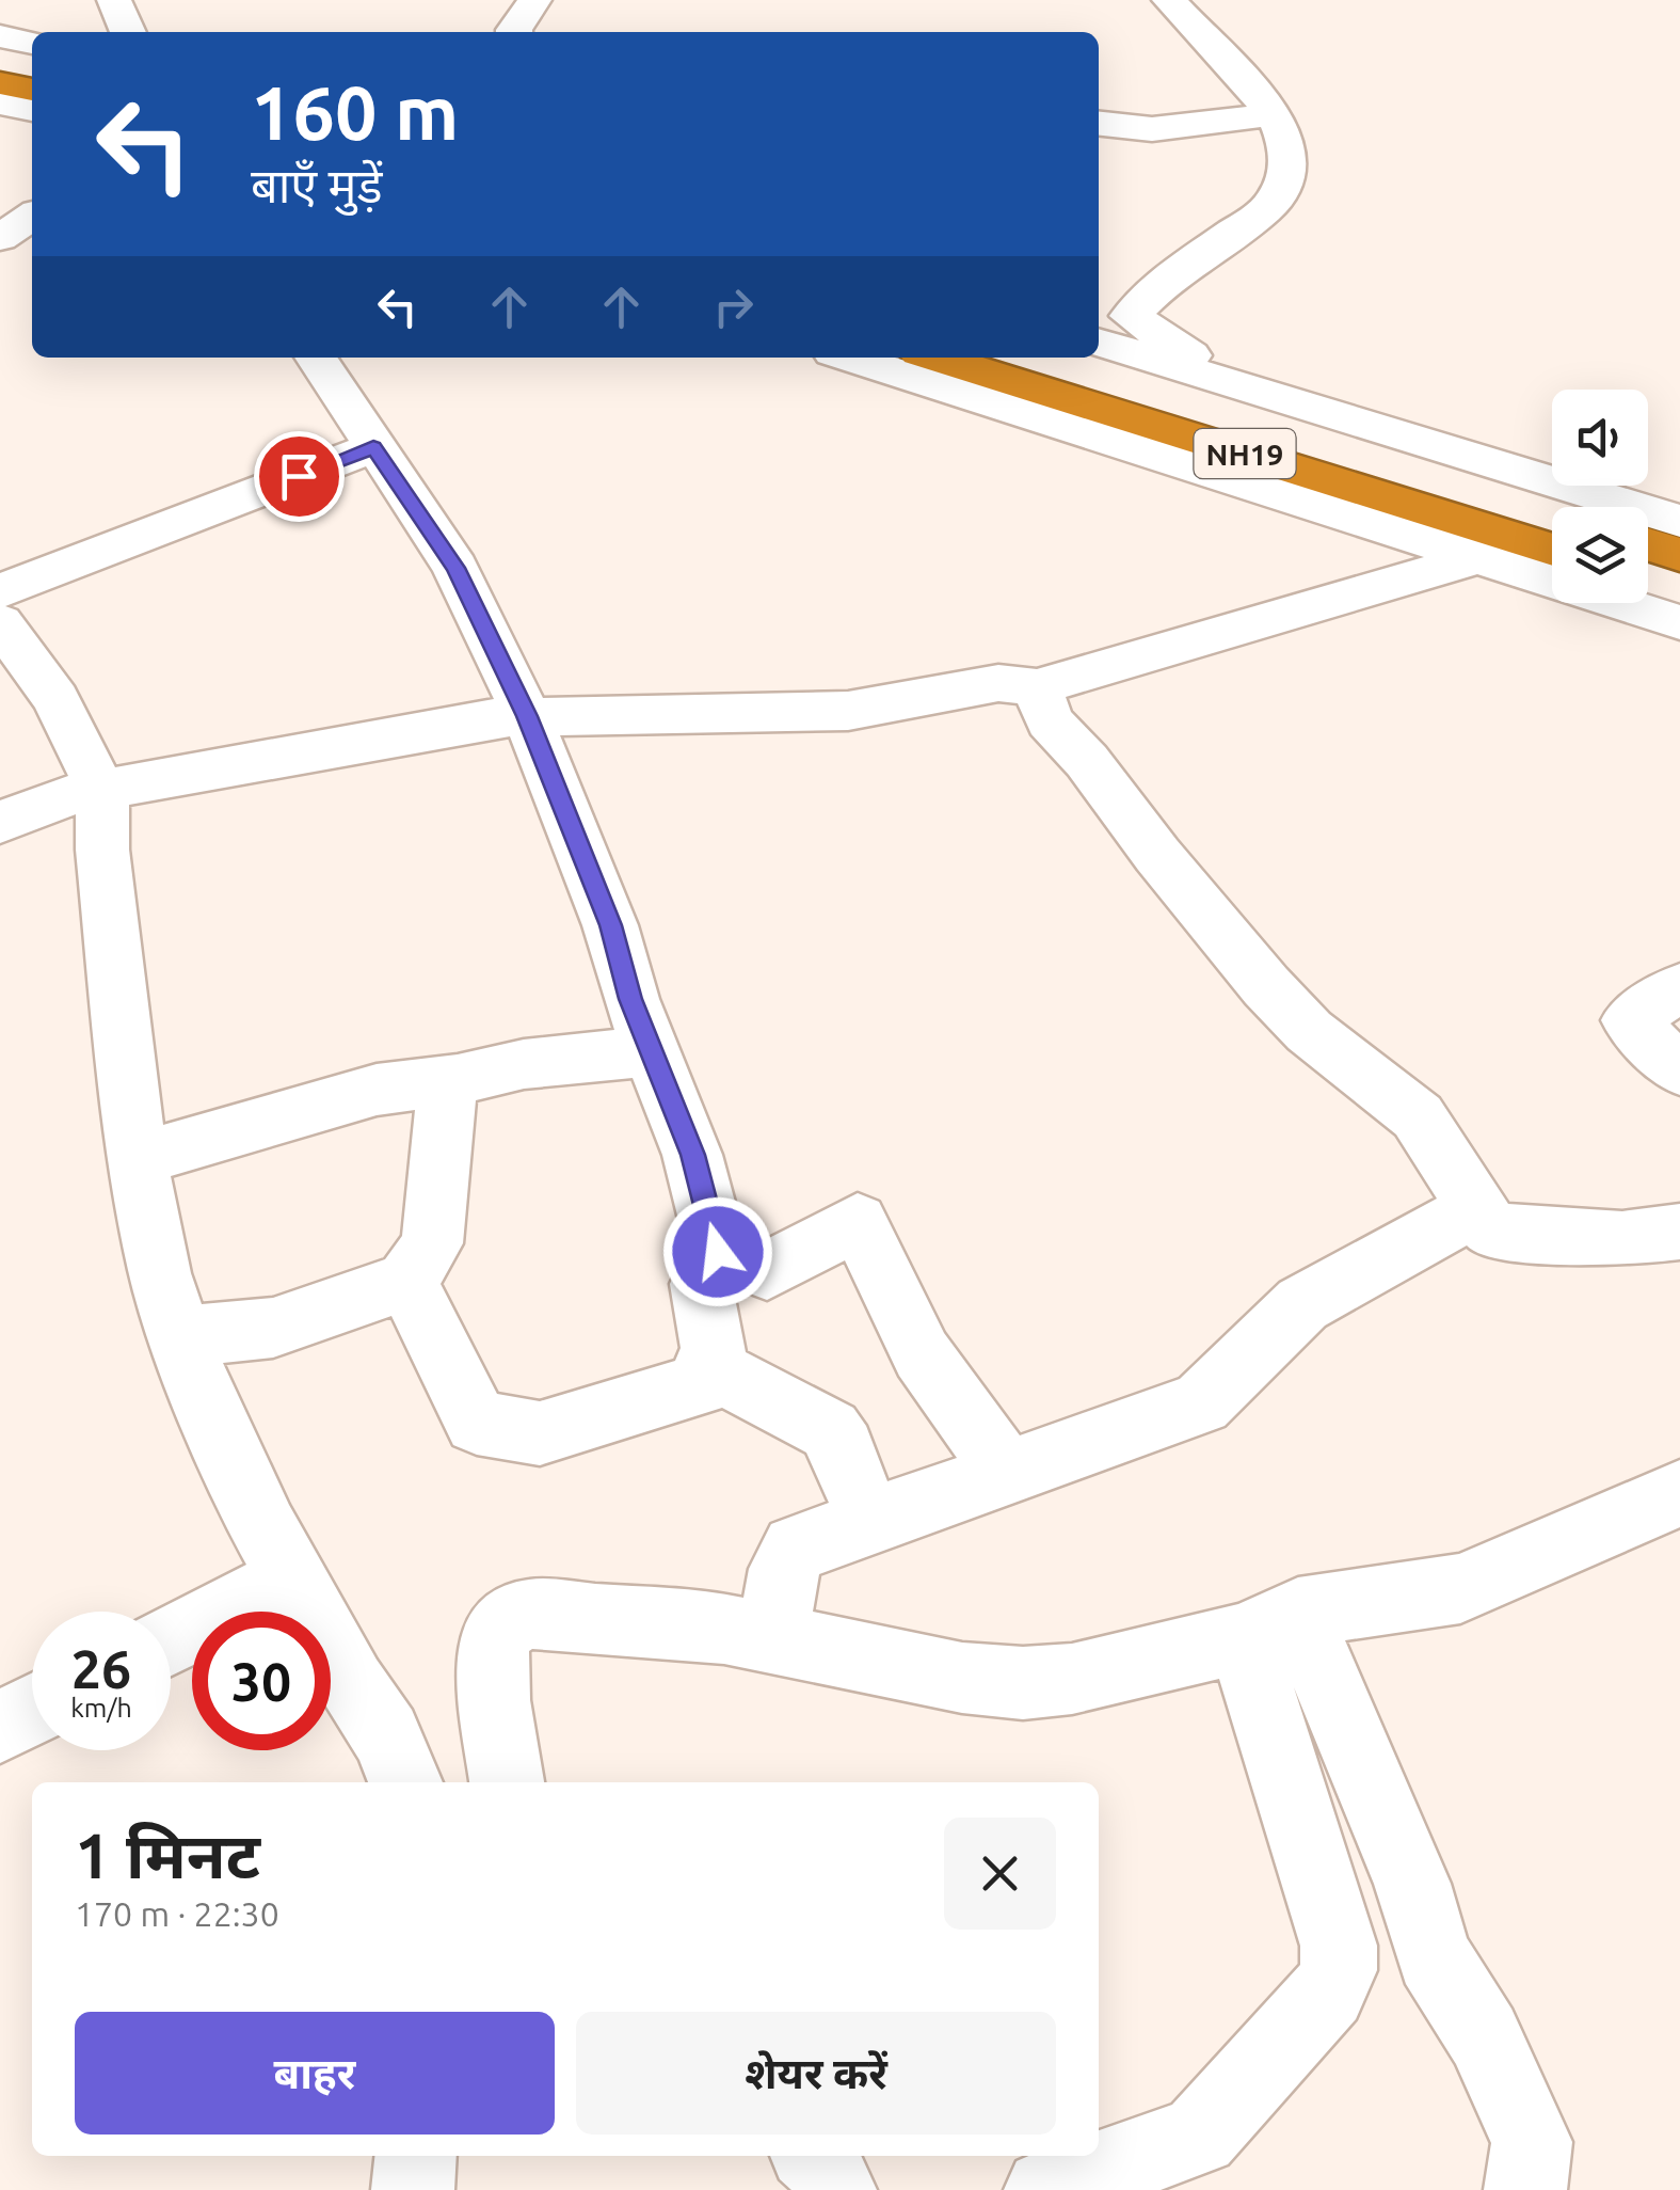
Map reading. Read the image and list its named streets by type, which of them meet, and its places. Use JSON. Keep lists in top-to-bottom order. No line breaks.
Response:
{"streets":{"highway":["NH19"]},"page":{"turn":["160 m","बाएँ मुड़ें"],"speed":"26 km/h","limit":"30","heading":["1 मिनट","170 m · 22:30"],"buttons":["बाहर","शेयर करें"]}}
